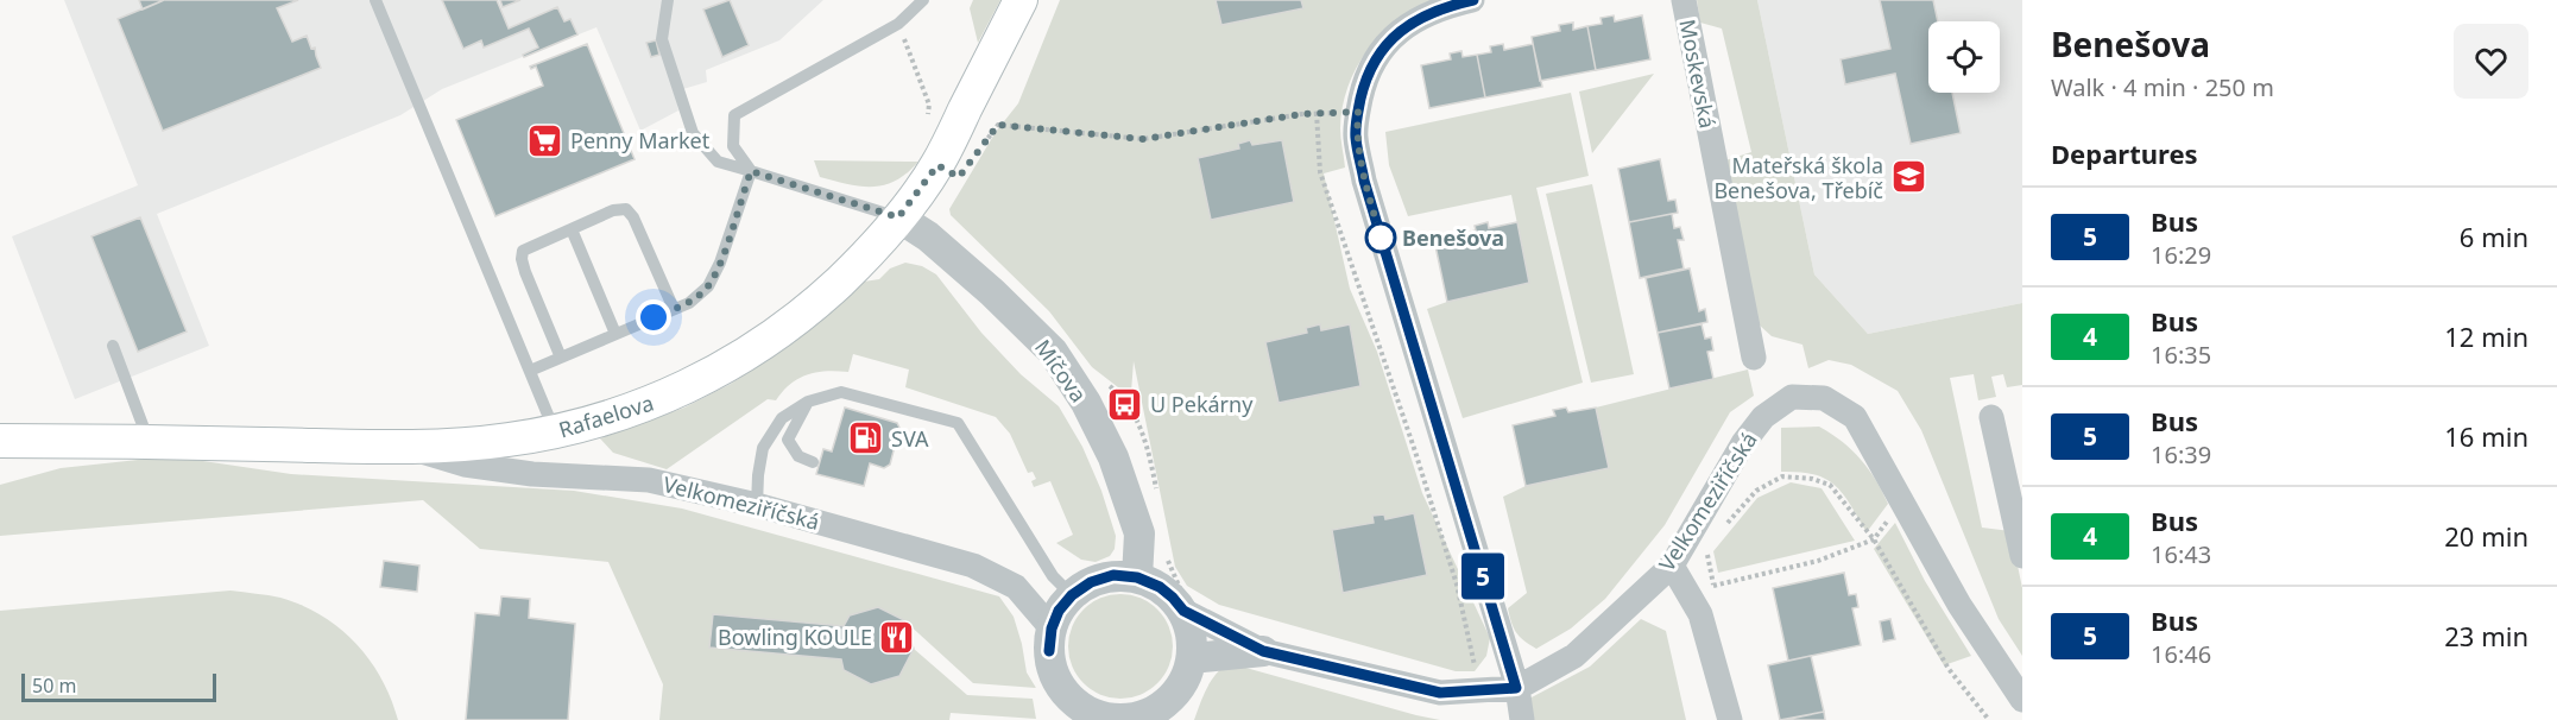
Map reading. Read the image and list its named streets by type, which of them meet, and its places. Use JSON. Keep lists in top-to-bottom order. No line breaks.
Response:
{"streets":{"main road":["Rafaelova"],"street":["Moskevská","Míčova","Velkomeziříčská"]},"crossings":[["Míčova","Rafaelova"],["Míčova","Velkomeziříčská"],["Rafaelova","Velkomeziříčská"]],"places":{"supermarket":["Penny Market"],"school or university":["Mateřská škola Benešova, Třebíč"],"other":["Benešova"],"bus stop":["U Pekárny"],"fuel station":["SVA"],"restaurant":["Bowling KOULE"]},"lines":["bus line 5"],"scale_bar":"50 m","page":{"on_map":"5","heading":[["Benešova","Walk · 4 min · 250 m"],"Departures"],"list":[{"mark":"5","name":"Bus","note":"16:29","value":"6 min"},{"mark":"4","name":"Bus","note":"16:35","value":"12 min"},{"mark":"5","name":"Bus","note":"16:39","value":"16 min"},{"mark":"4","name":"Bus","note":"16:43","value":"20 min"},{"mark":"5","name":"Bus","note":"16:46","value":"23 min"}],"scale":"50 m"}}
